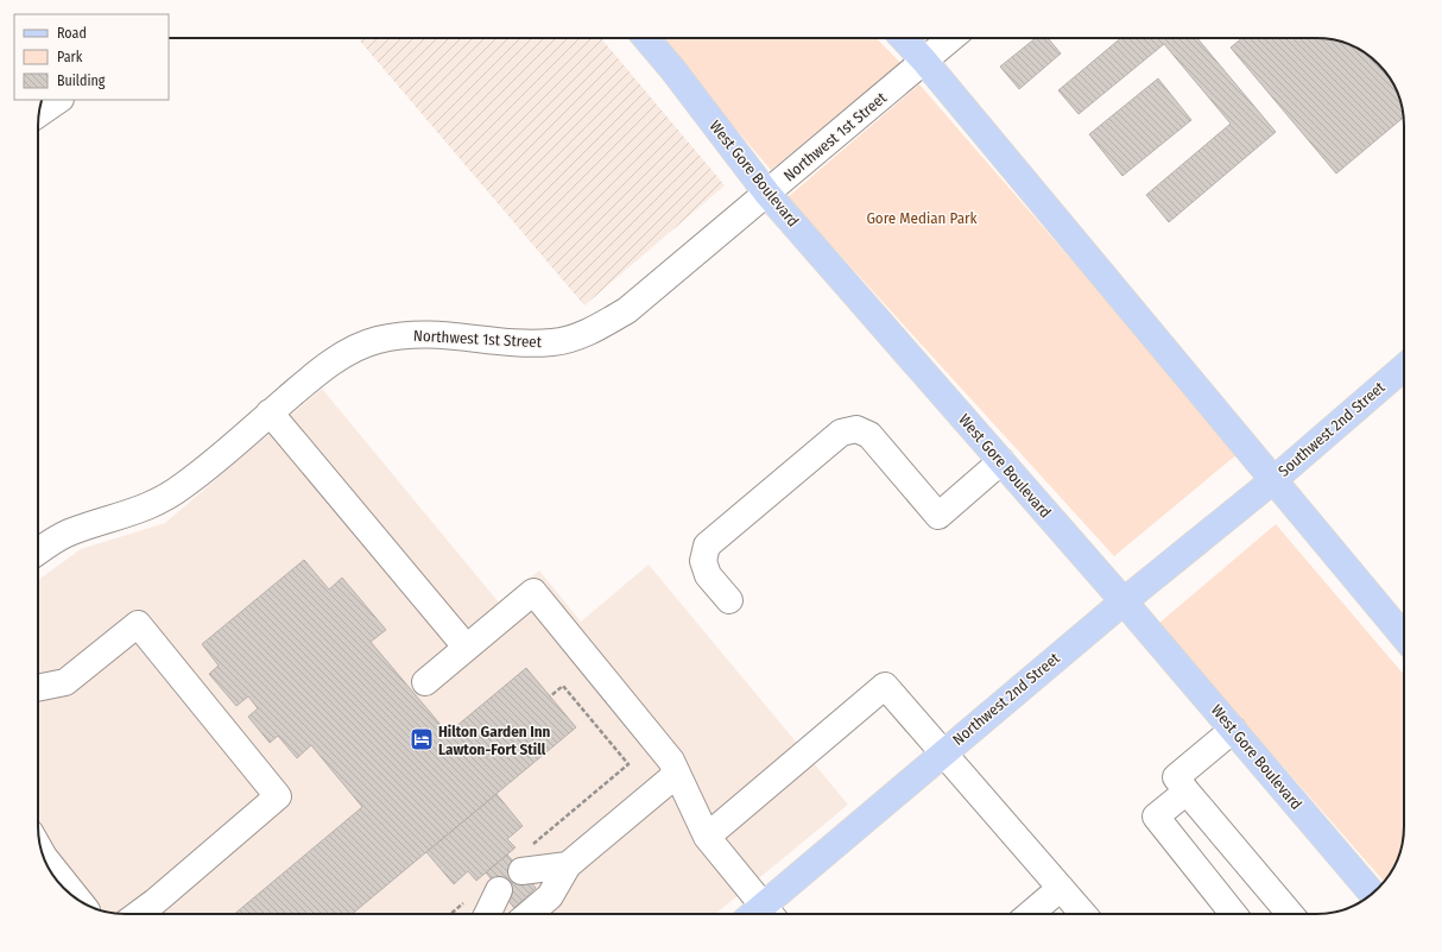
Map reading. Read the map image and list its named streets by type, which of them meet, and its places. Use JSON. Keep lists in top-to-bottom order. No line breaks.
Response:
{"streets":{"main road":["West Gore Boulevard","Southwest 2nd Street","Northwest 2nd Street"],"street":["Northwest 1st Street"]},"crossings":[["Northwest 1st Street","West Gore Boulevard"],["West Gore Boulevard","Northwest 2nd Street"],["Southwest 2nd Street","Northwest 2nd Street"]],"parks":["Gore Median Park"],"places":{"hotel":["Hilton Garden Inn Lawton-Fort Still"]},"legend":["Road","Park","Building"]}
